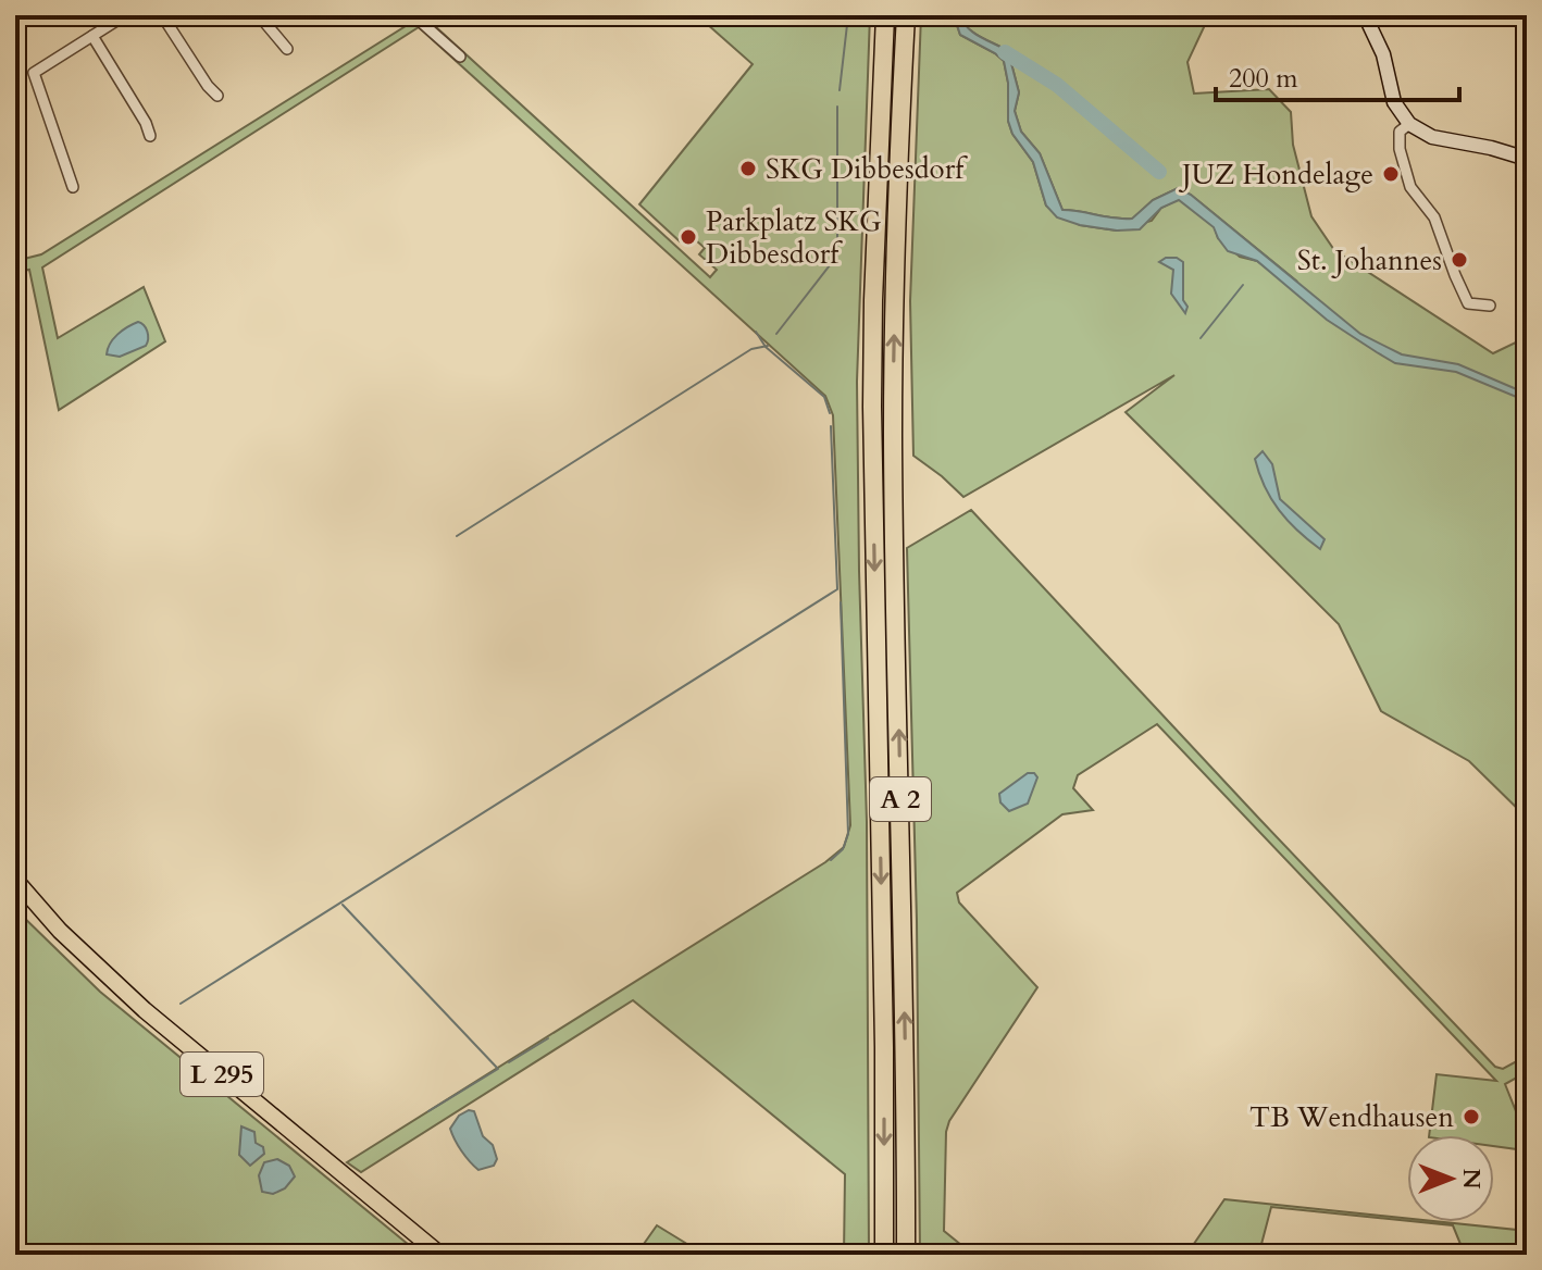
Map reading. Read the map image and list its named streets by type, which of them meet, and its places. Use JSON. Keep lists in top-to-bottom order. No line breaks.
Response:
{"streets":{"highway":["A 2"],"main road":["L 295"]},"places":["SKG Dibbesdorf","JUZ Hondelage","Parkplatz SKG Dibbesdorf","St. Johannes","TB Wendhausen"],"scale_bar":"200 m","north":"right"}
